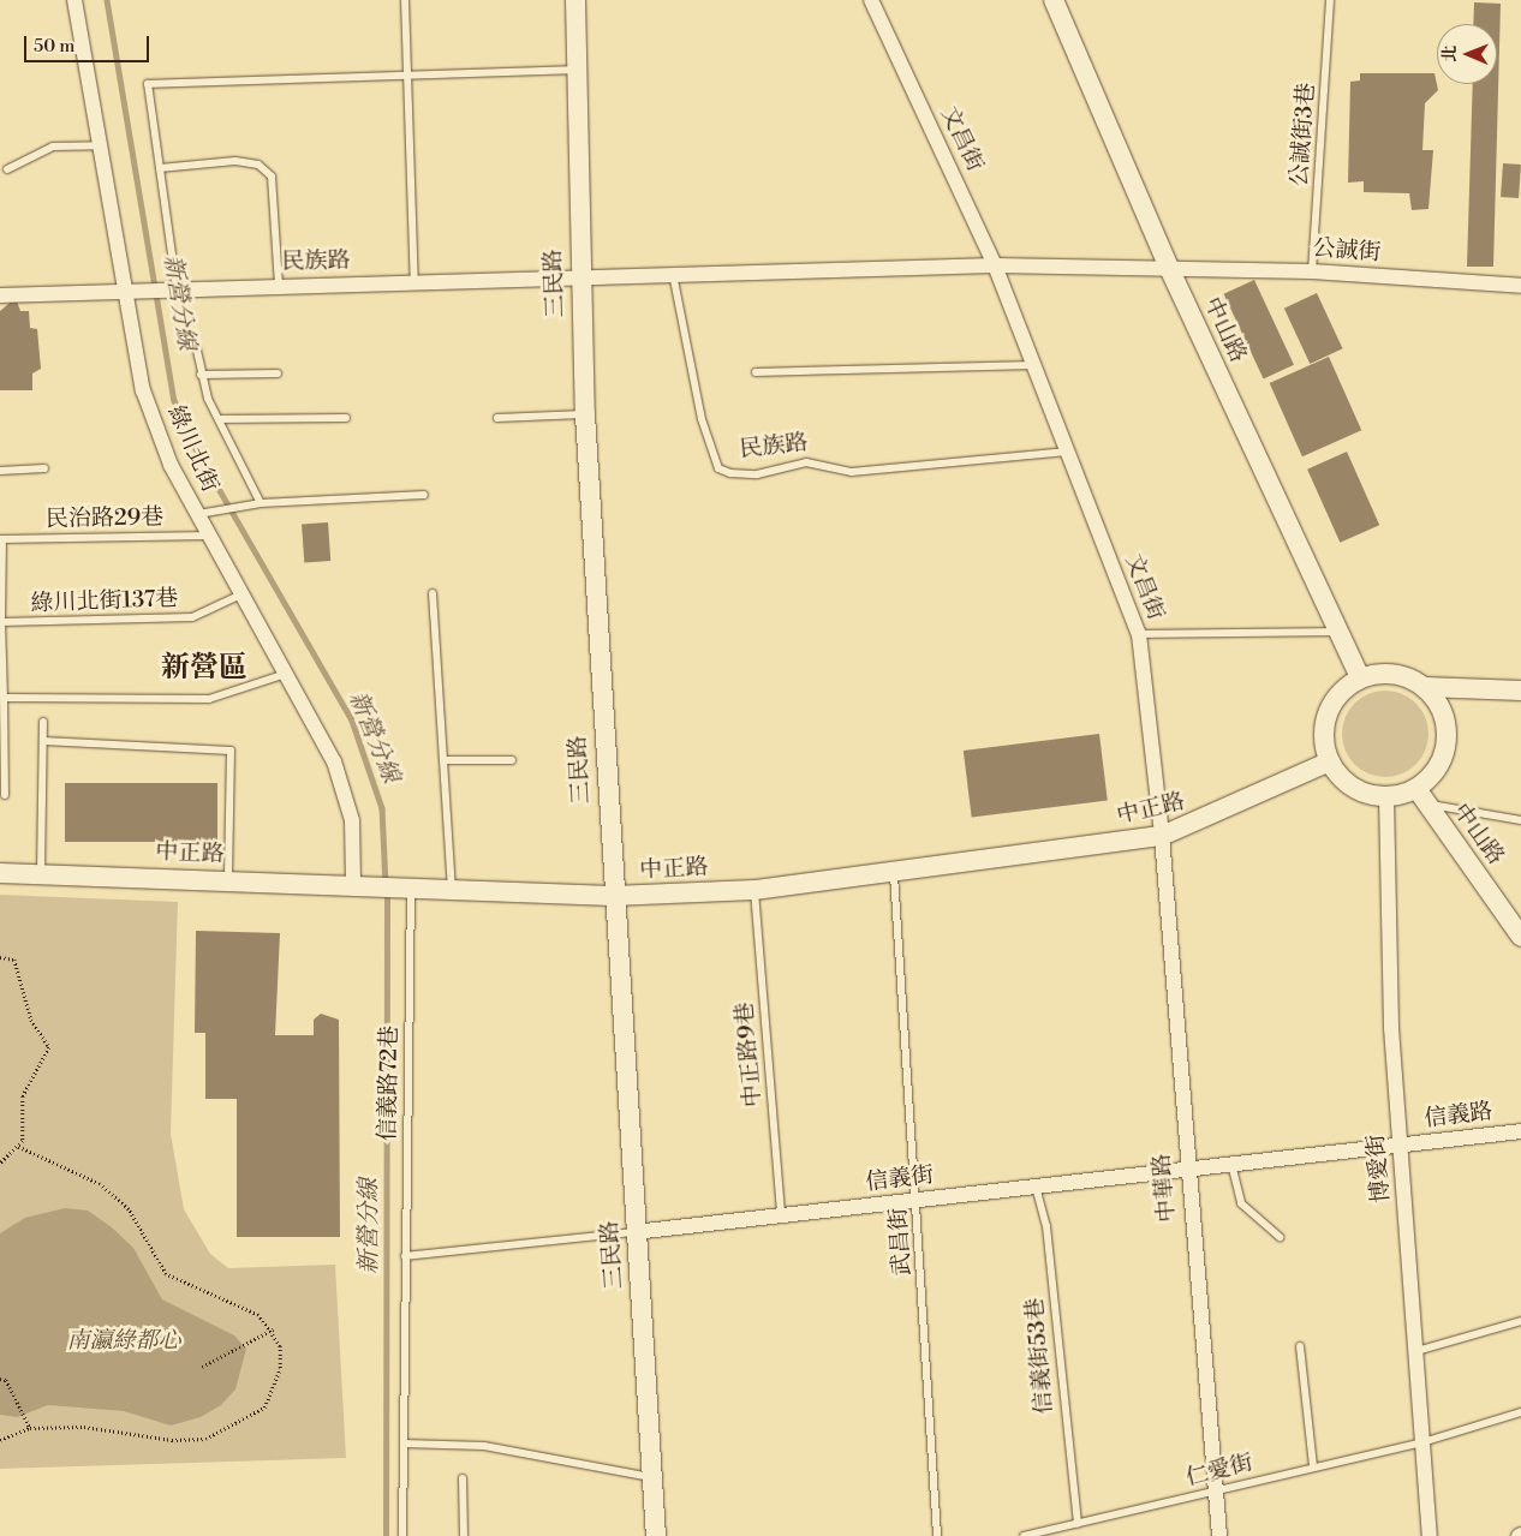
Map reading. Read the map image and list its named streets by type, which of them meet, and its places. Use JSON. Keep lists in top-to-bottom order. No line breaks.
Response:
{"streets":{"street":["文昌街","公誠街","民族路","三民路","中山路","綠川北街","中正路","信義路","博愛街","信義街","中華路"],"lane":["公誠街3巷","民治路29巷","綠川北街137巷","中正路9巷","信義路72巷","武昌街","信義街53巷","仁愛街"]},"crossings":[["公誠街3巷","公誠街"],["文昌街","民族路"],["文昌街","中正路"],["文昌街","中華路"],["公誠街","民族路"],["公誠街","中山路"],["民族路","三民路"],["民族路","中山路"],["民族路","綠川北街"],["三民路","中正路"],["三民路","信義街"],["中山路","中正路"],["中山路","博愛街"],["綠川北街","民治路29巷"],["綠川北街","綠川北街137巷"],["綠川北街","中正路"],["中正路","中正路9巷"],["中正路","信義路72巷"],["中正路","博愛街"],["中正路","中華路"],["中正路","武昌街"],["中正路9巷","信義街"],["信義路72巷","信義街"],["信義路","博愛街"],["信義路","信義街"],["博愛街","信義街"],["博愛街","仁愛街"],["信義街","中華路"],["信義街","武昌街"],["信義街","信義街53巷"],["中華路","仁愛街"],["信義街53巷","仁愛街"]],"districts":["新營區"],"water":["新營分線"],"parks":["南瀛綠都心"],"scale_bar":"50 m","north":"left"}
